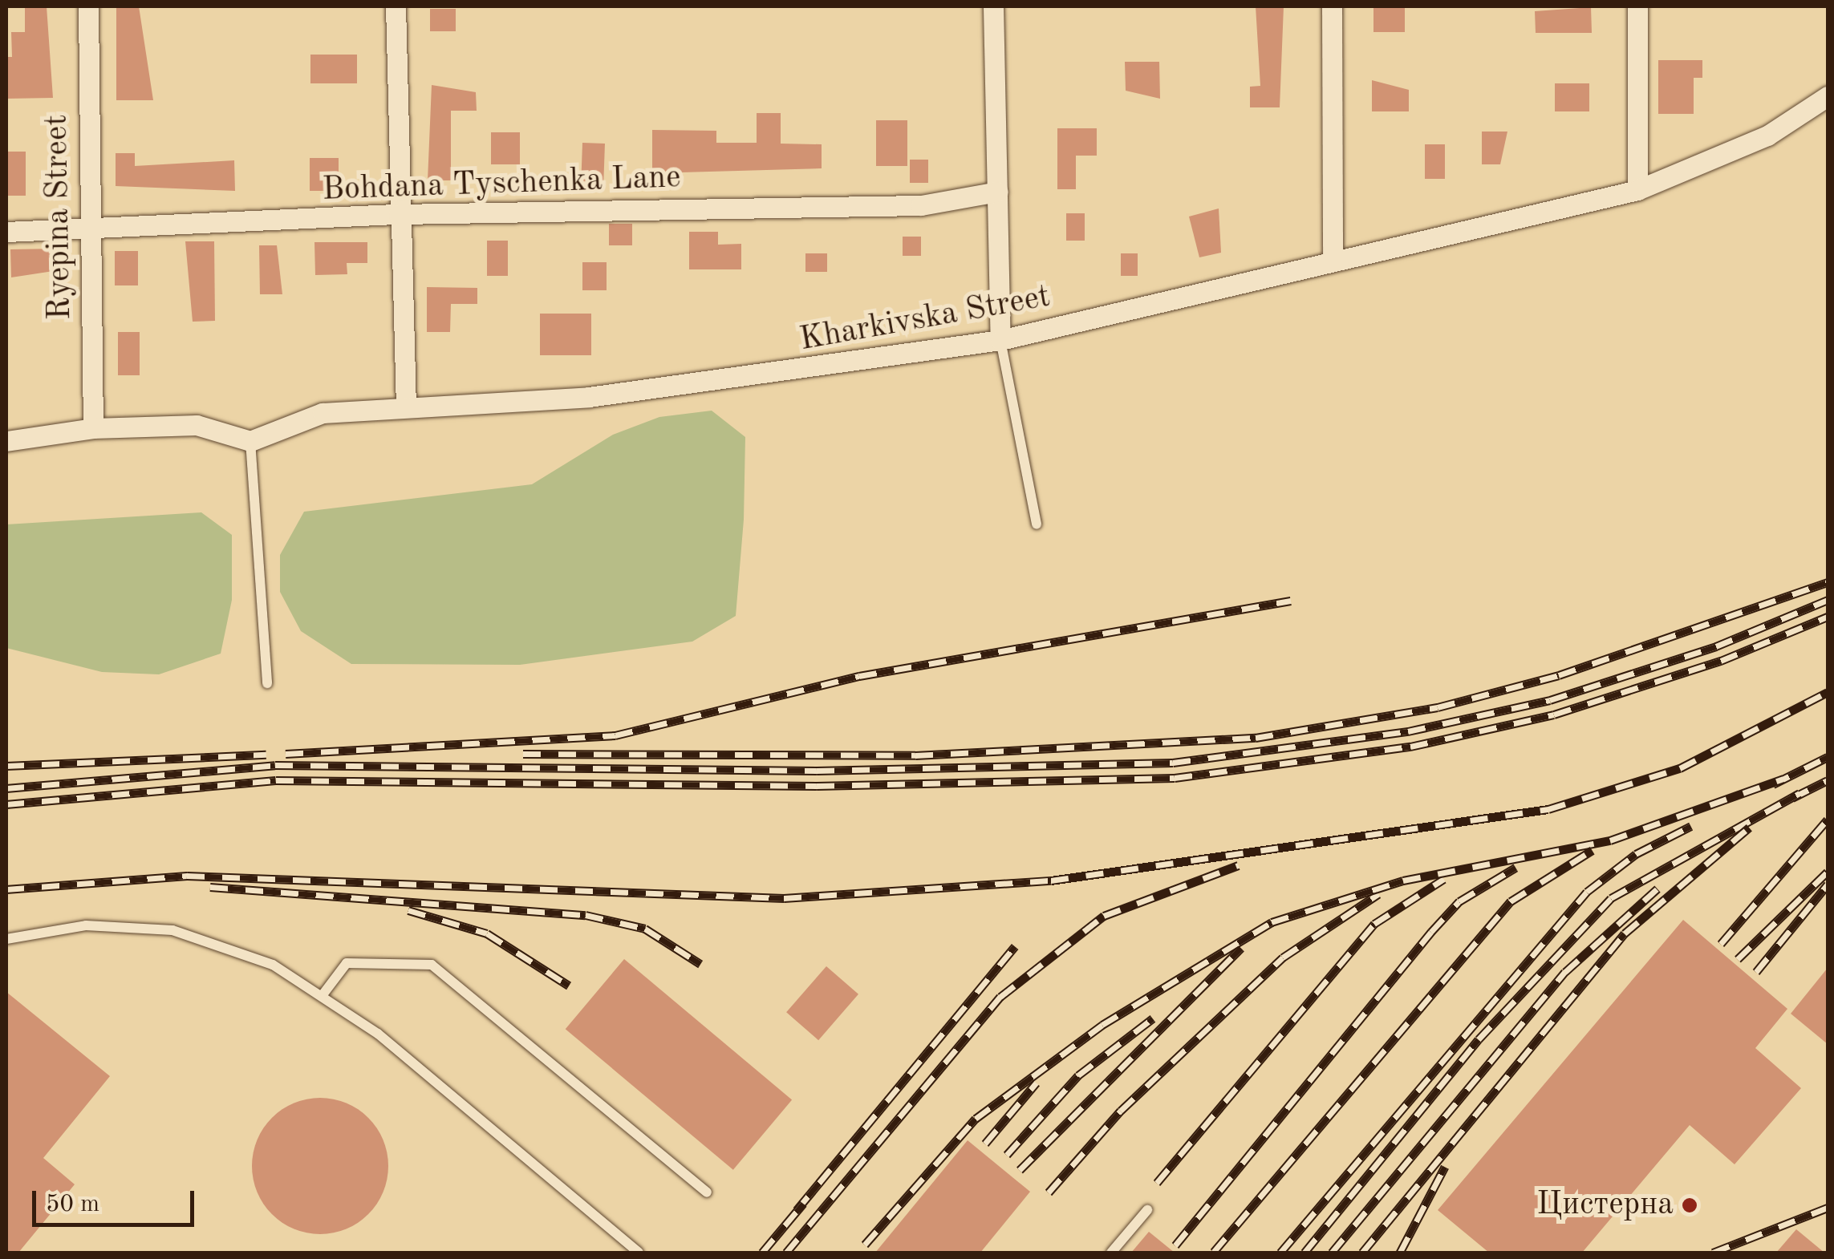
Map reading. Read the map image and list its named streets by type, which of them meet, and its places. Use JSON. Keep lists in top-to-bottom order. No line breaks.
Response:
{"streets":{"street":["Bohdana Tyschenka Lane","Ryepina Street","Kharkivska Street"]},"crossings":[["Bohdana Tyschenka Lane","Ryepina Street"]],"places":["Цистерна"],"scale_bar":"50 m"}
